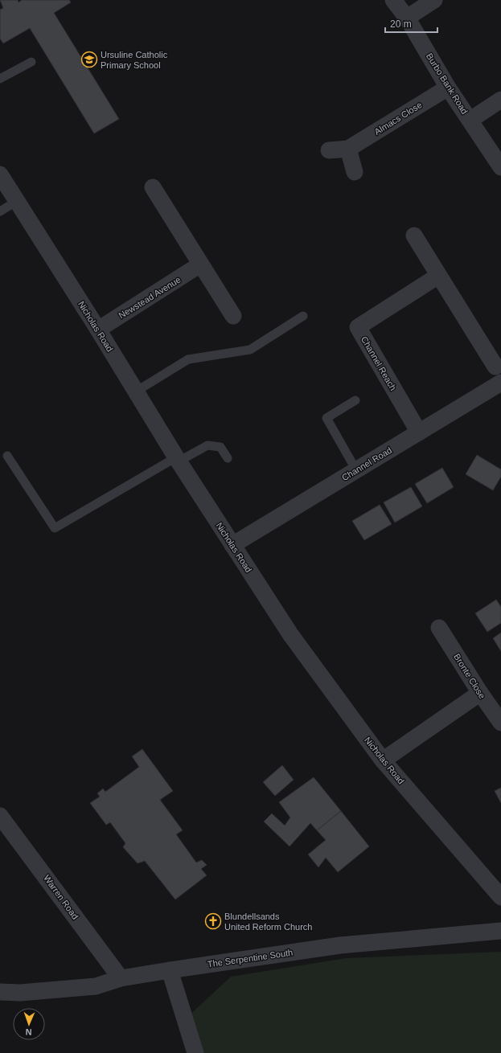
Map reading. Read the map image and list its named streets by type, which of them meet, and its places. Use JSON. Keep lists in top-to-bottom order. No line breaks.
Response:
{"streets":{"street":["Burbo Bank Road","Almacs Close","Newstead Avenue","Nicholas Road","Channel Reach","Channel Road","Bronte Close","Warren Road","The Serpentine South"]},"crossings":[["Burbo Bank Road","Almacs Close"],["Newstead Avenue","Nicholas Road"],["Nicholas Road","Channel Road"],["Channel Reach","Channel Road"],["Warren Road","The Serpentine South"]],"places":{"school or university":["Ursuline Catholic Primary School"],"church":["Blundellsands United Reform Church"]},"scale_bar":"20 m","north":"bottom"}
